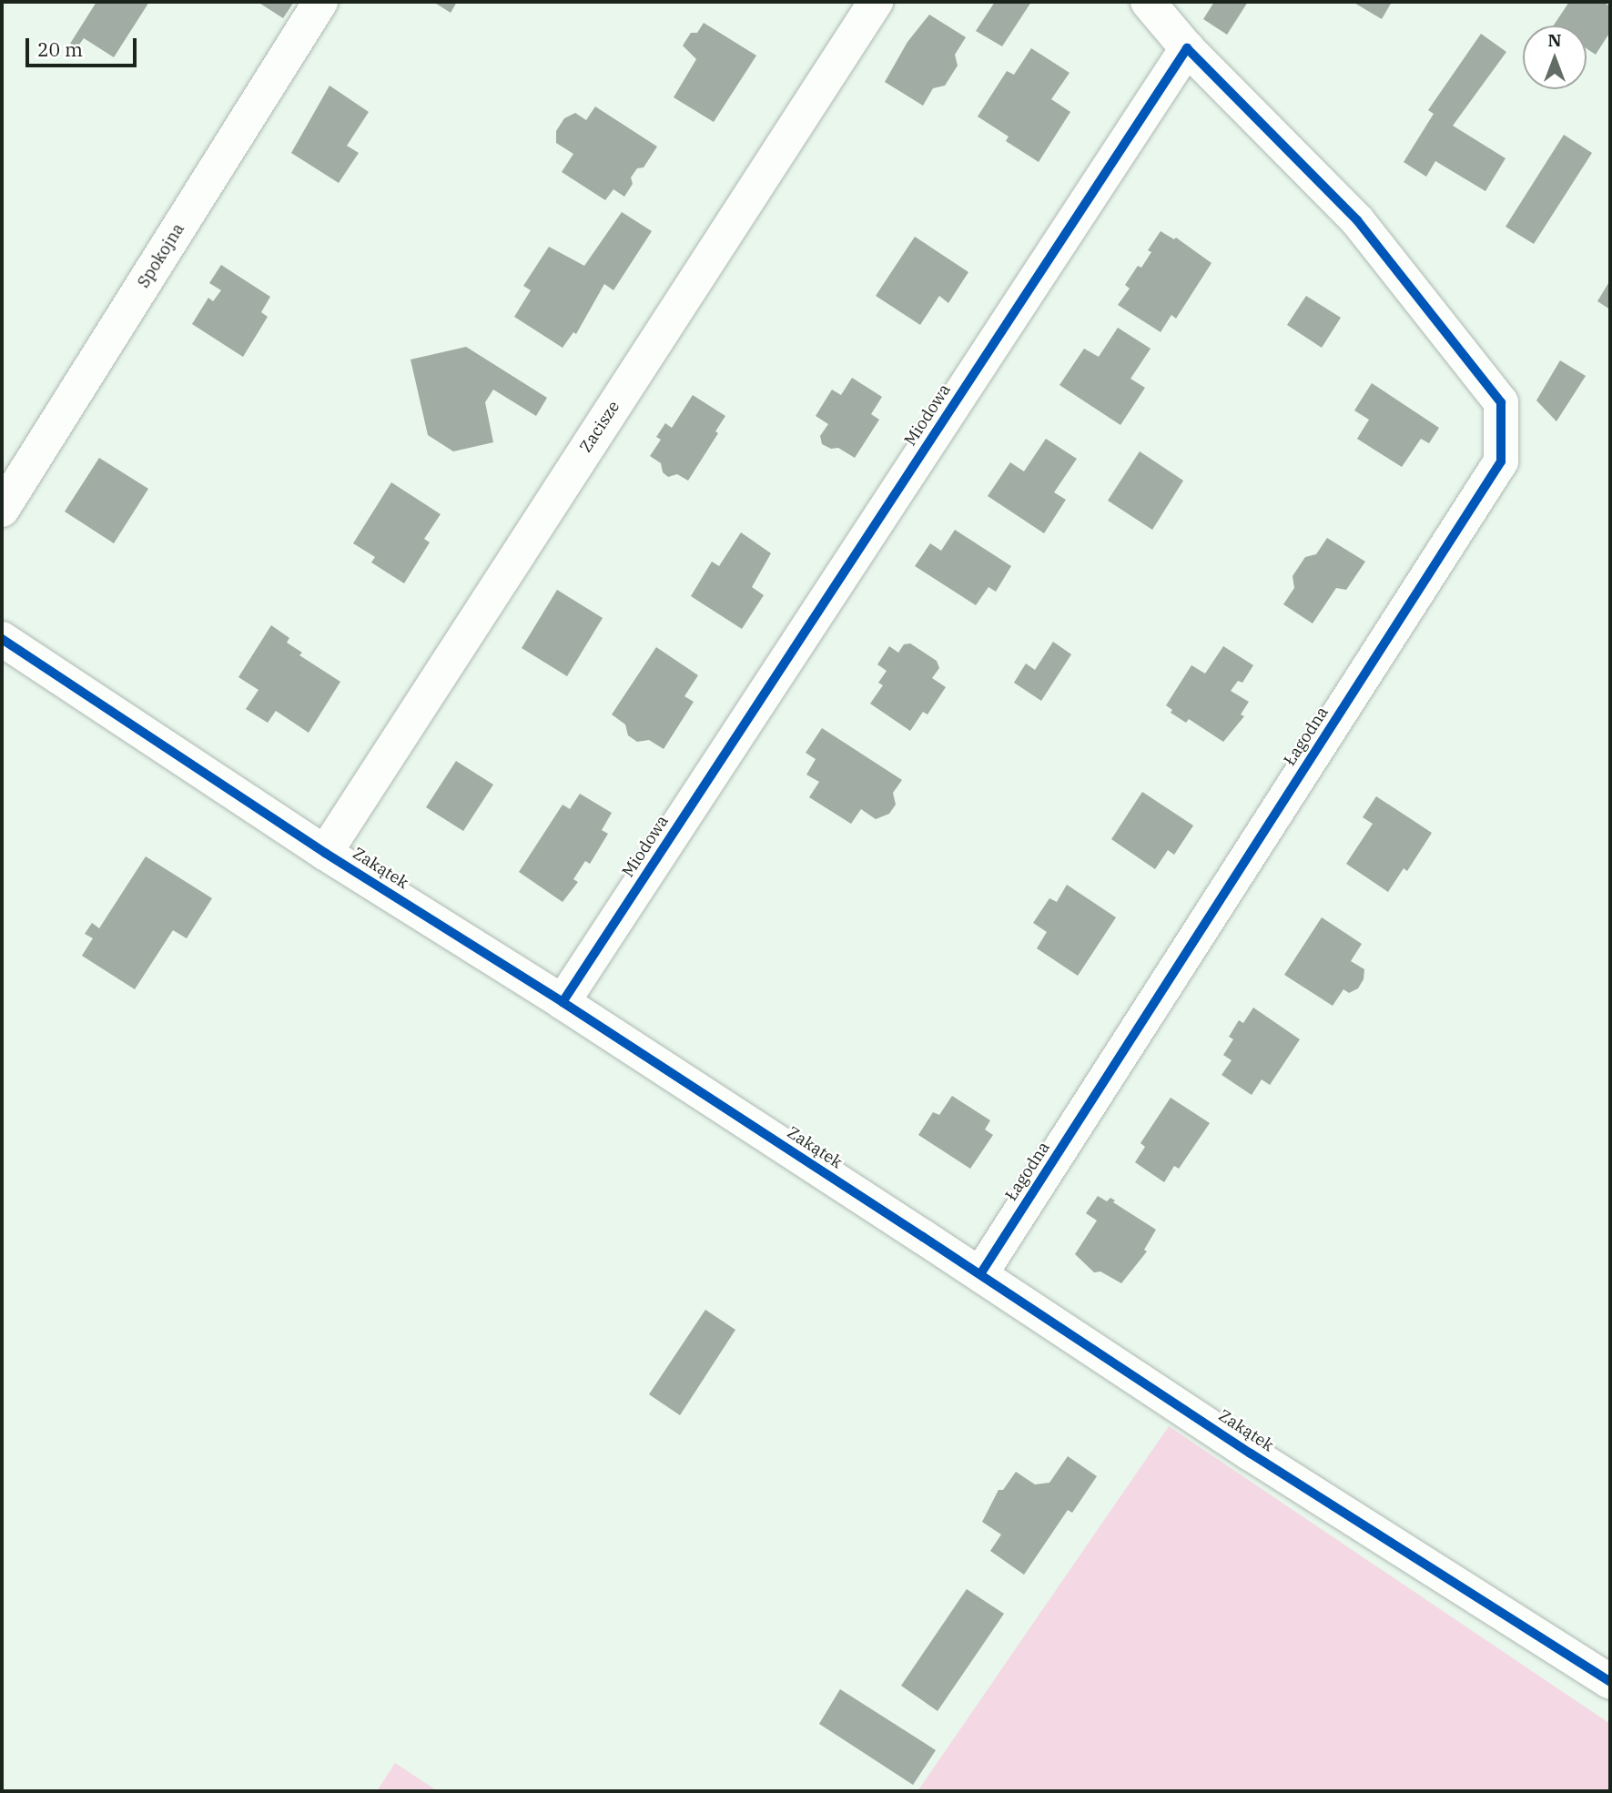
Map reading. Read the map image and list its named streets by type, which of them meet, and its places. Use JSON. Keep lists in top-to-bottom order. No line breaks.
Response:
{"streets":{"street":["Spokojna","Miodowa","Zacisze","Łagodna","Zakątek"]},"crossings":[["Miodowa","Łagodna"],["Miodowa","Zakątek"],["Zacisze","Zakątek"],["Łagodna","Zakątek"]],"scale_bar":"20 m","north":"top"}
